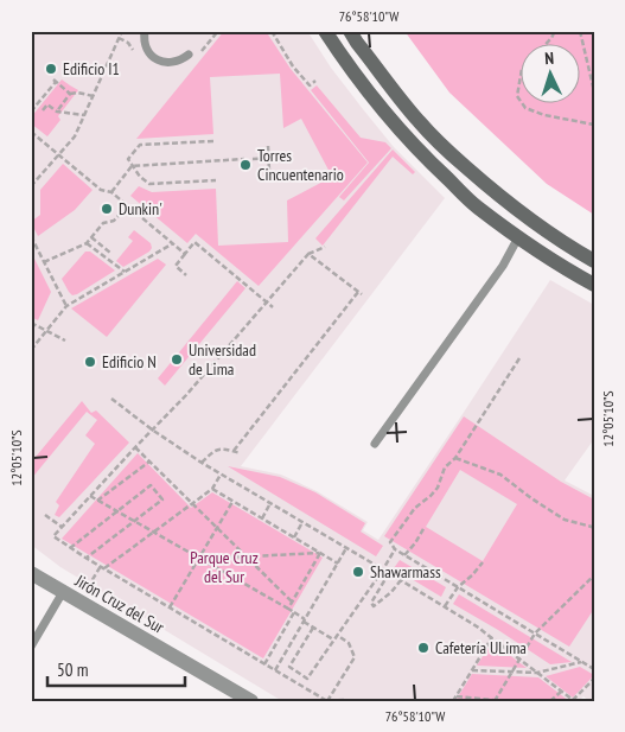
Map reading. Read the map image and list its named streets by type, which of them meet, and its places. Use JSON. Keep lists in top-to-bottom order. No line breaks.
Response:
{"streets":{"street":["Jirón Cruz del Sur"]},"parks":["Parque Cruz del Sur"],"places":["Edificio I1","Torres Cincuentenario","Dunkin'","Universidad de Lima","Edificio N","Shawarmass","Cafetería ULima"],"scale_bar":"50 m","north":"top","coordinates":["76°58'10\"W","12°05'10\"S"]}
